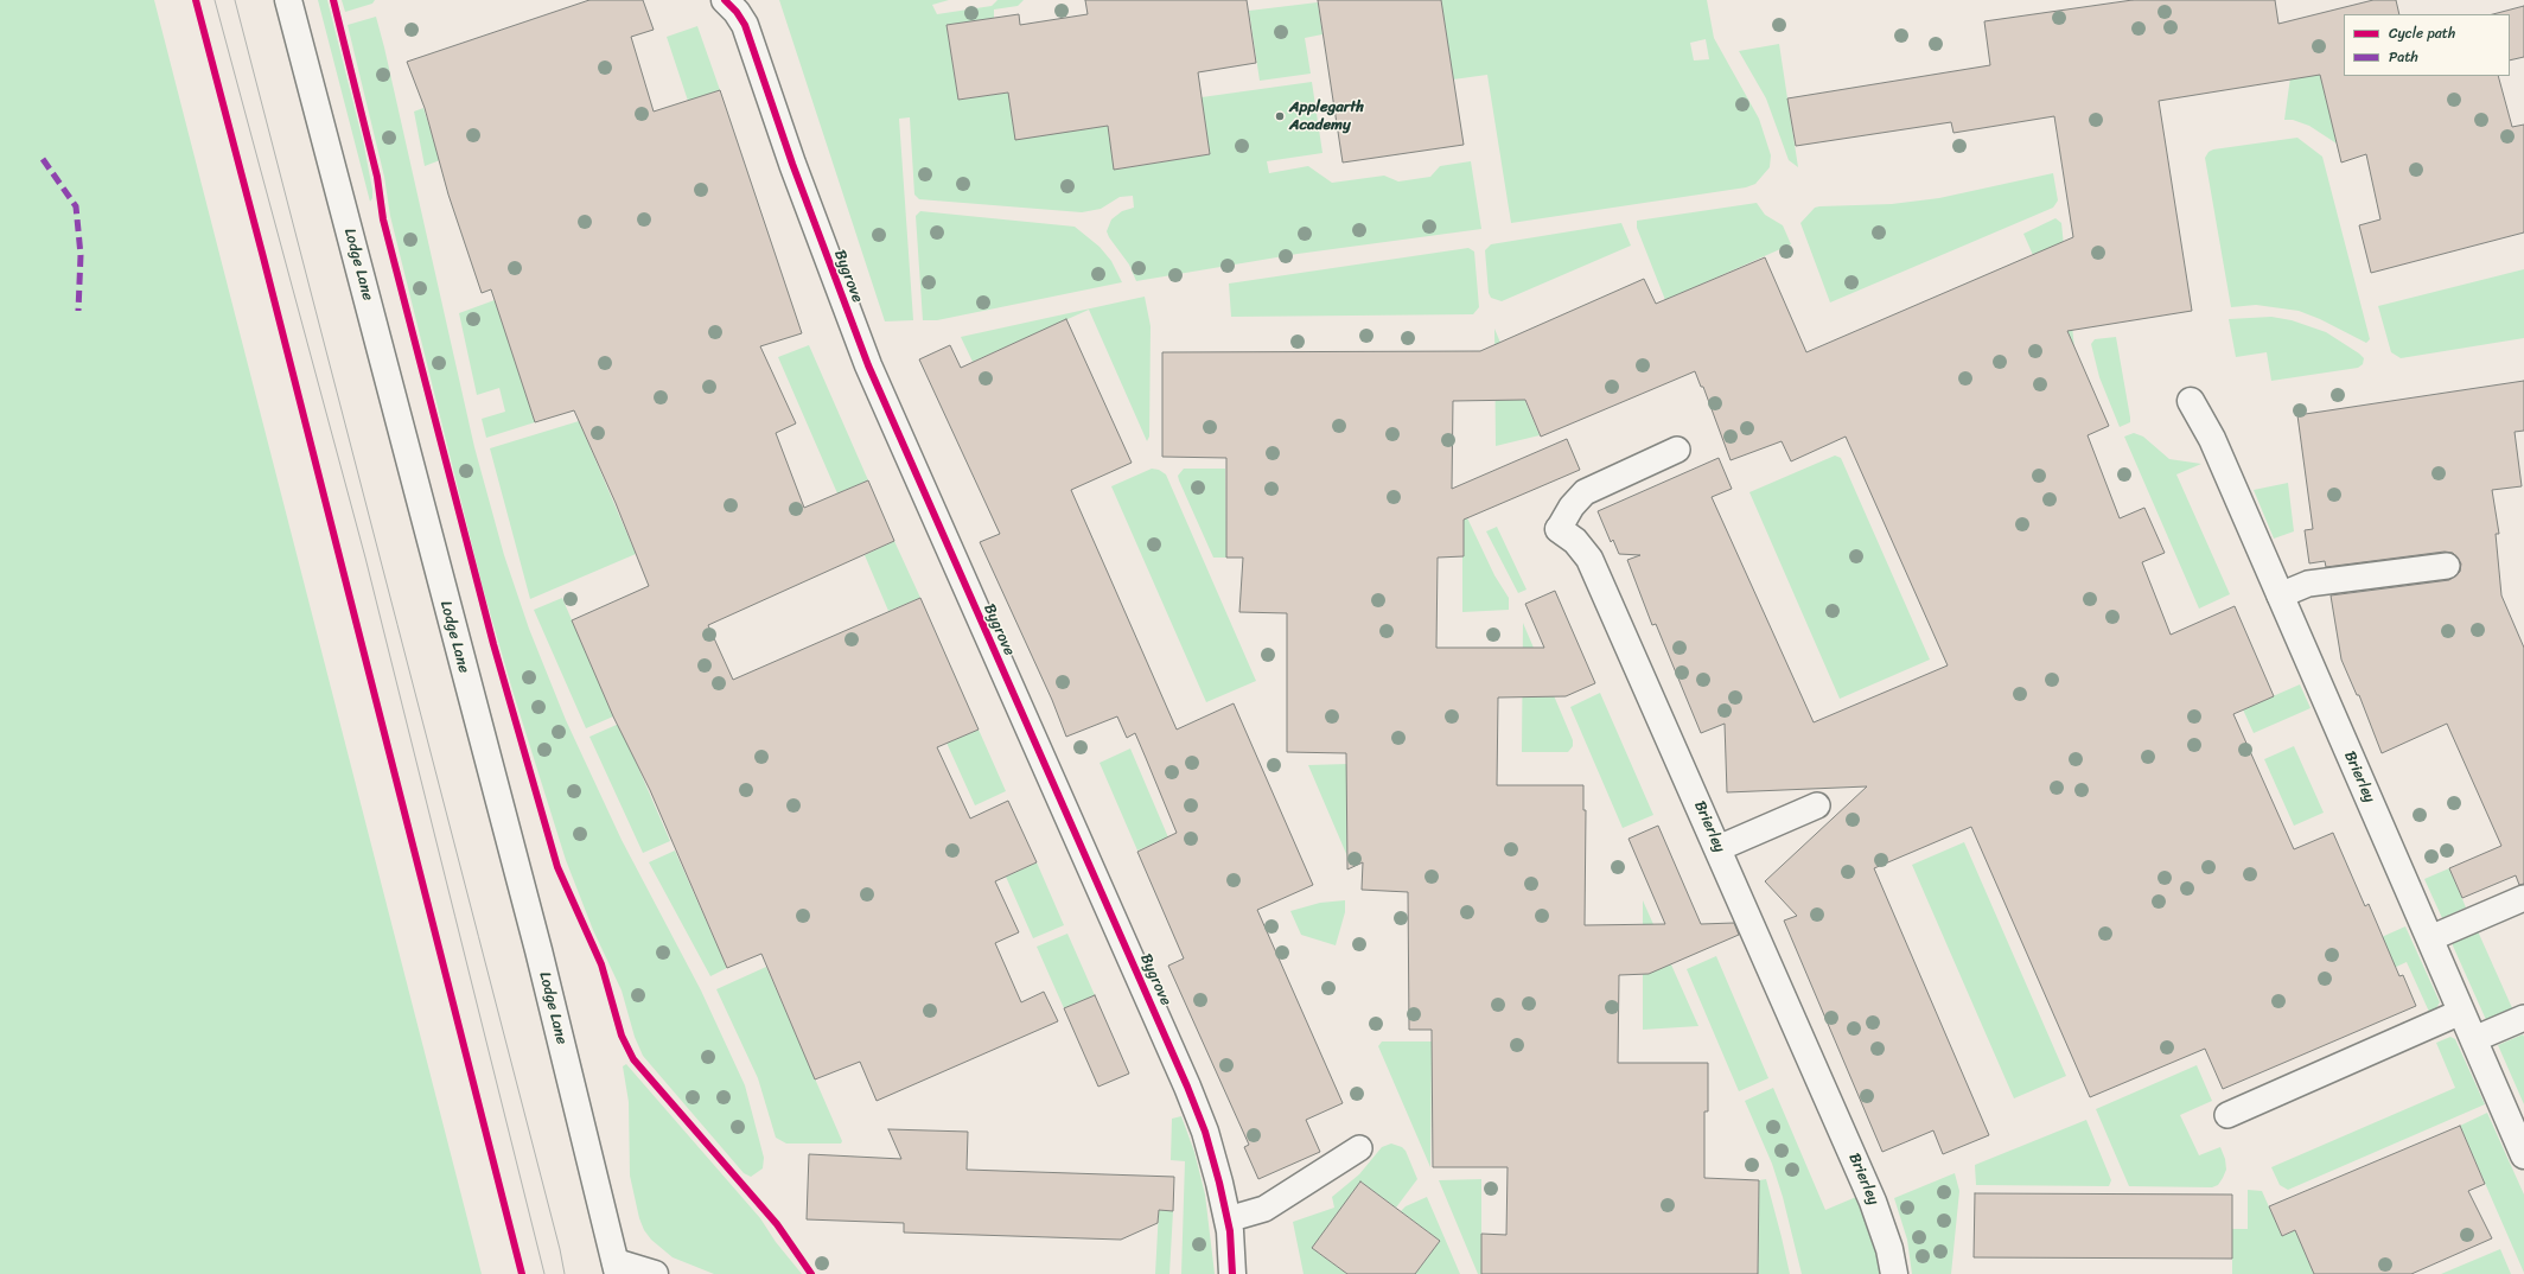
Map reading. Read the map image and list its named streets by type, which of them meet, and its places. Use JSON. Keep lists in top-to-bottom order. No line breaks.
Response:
{"streets":{"street":["Lodge Lane","Bygrove","Brierley"]},"places":["Applegarth Academy"],"legend":["Cycle path","Path"]}
